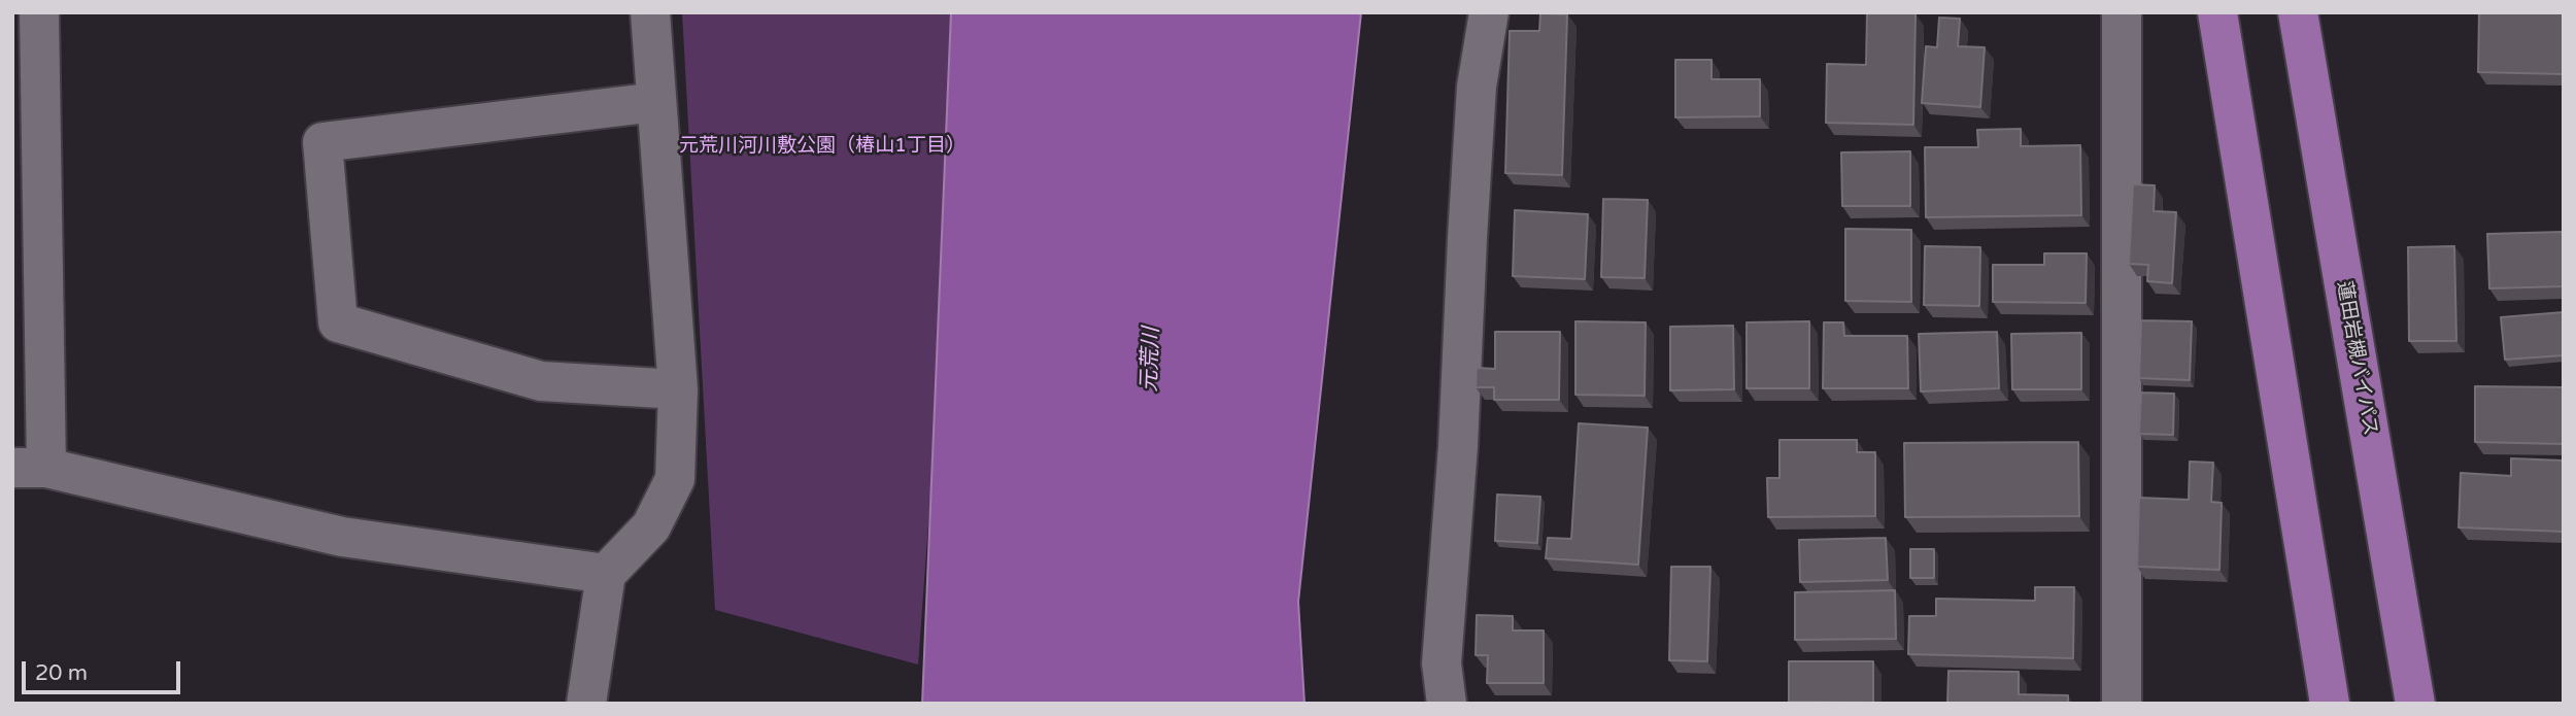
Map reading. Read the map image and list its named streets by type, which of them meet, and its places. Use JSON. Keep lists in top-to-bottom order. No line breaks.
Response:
{"streets":{"highway":["蓮田岩槻バイパス"]},"water":["元荒川"],"parks":["元荒川河川敷公園（椿山1丁目）"],"scale_bar":"20 m"}
